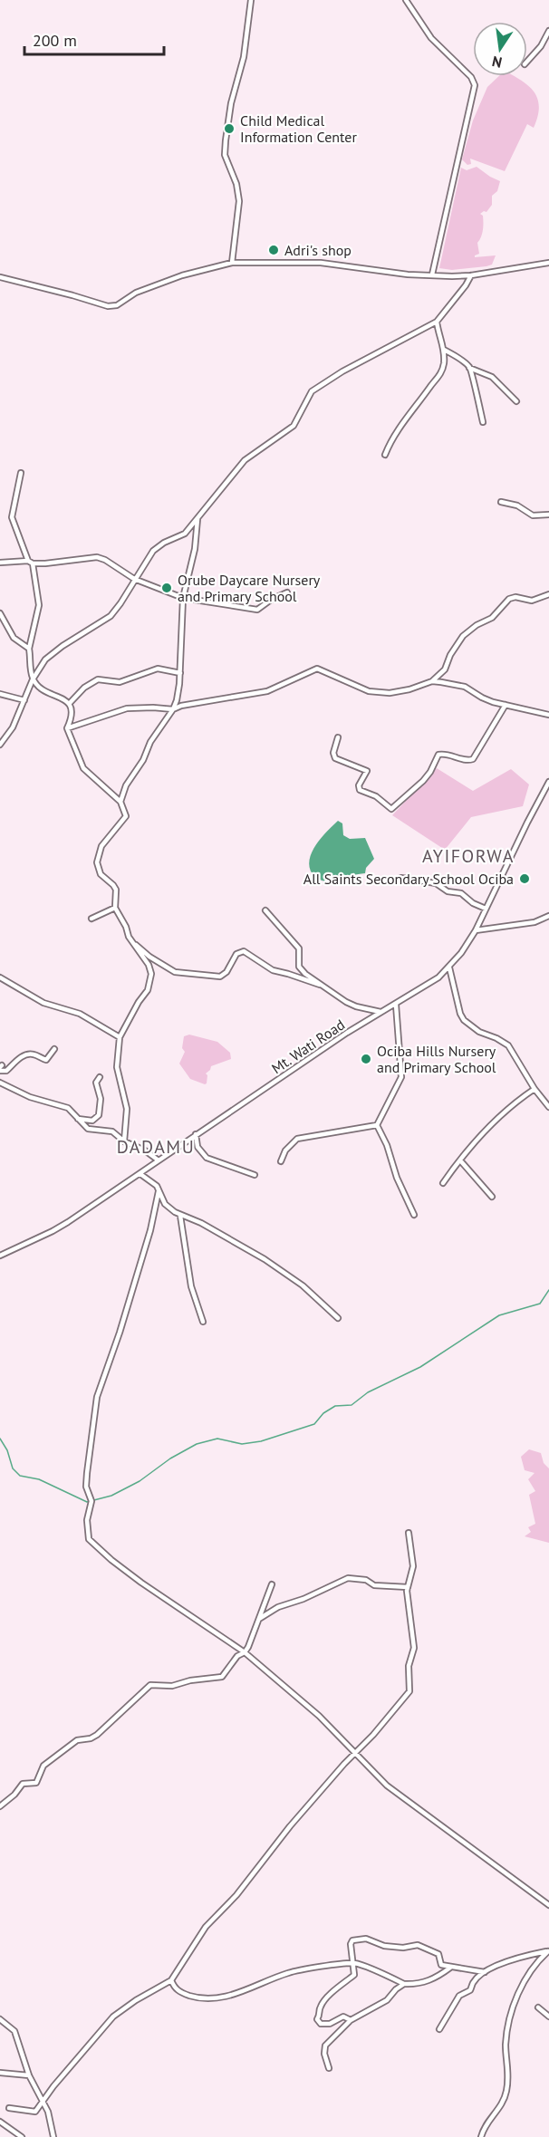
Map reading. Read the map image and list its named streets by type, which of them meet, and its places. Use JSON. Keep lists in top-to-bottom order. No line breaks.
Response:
{"streets":{"street":["Mt. Wati Road"]},"districts":["AYIFORWA","DADAMU"],"places":["Child Medical Information Center","Adri's shop","Orube Daycare Nursery and Primary School","All Saints Secondary School Ociba","Ociba Hills Nursery and Primary School"],"scale_bar":"200 m","north":"bottom"}
